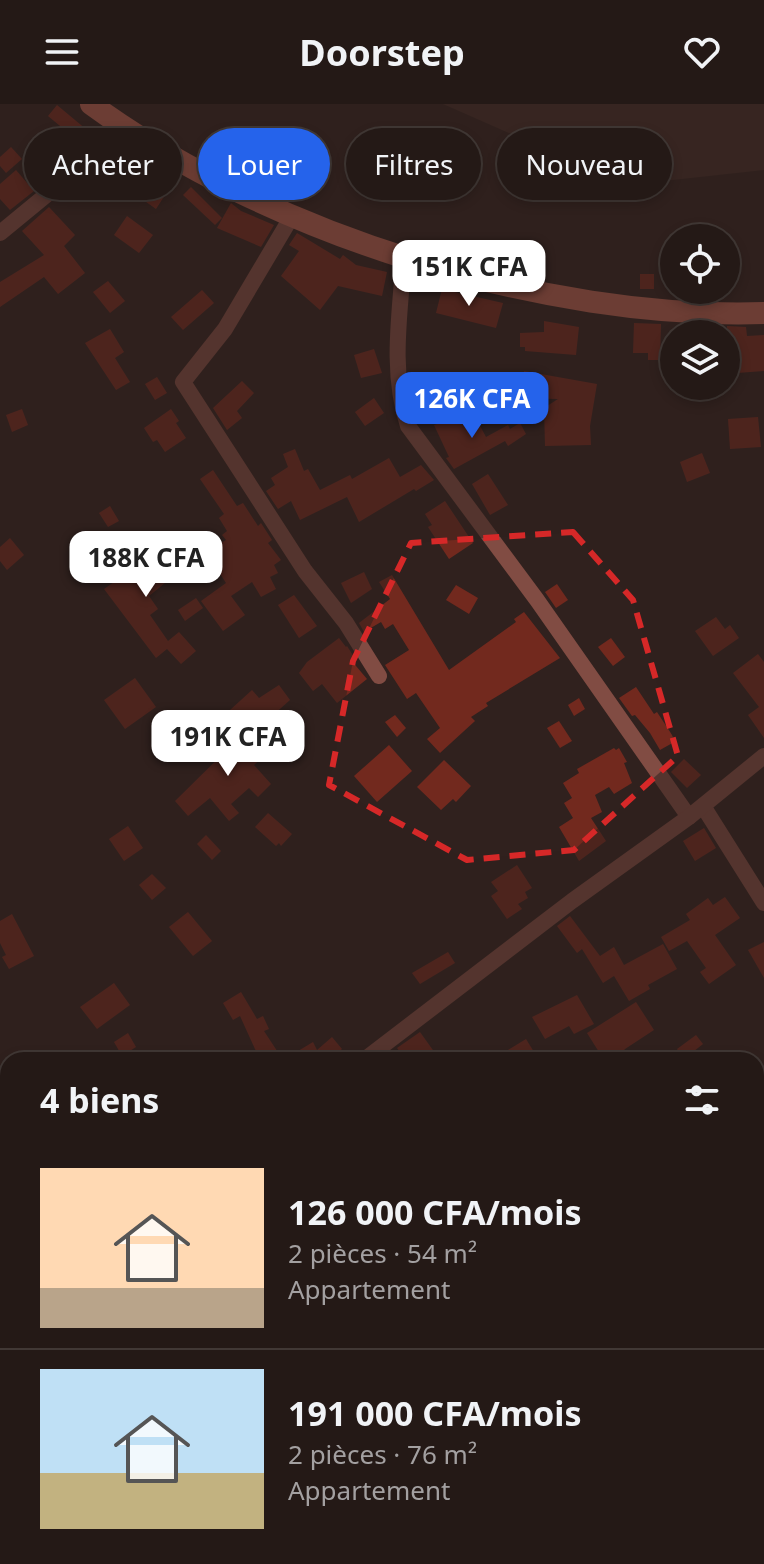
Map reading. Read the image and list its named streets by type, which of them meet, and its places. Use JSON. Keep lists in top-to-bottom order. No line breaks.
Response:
{"page":{"header":"Doorstep","chip":["Acheter","Louer","Filtres","Nouveau"],"price":["151K CFA","126K CFA","188K CFA","191K CFA"],"heading":"4 biens","list":[{"name":"126 000 CFA/mois","note":"2 pièces · 54 m² · Appartement"},{"name":"191 000 CFA/mois","note":"2 pièces · 76 m² · Appartement"}]}}
